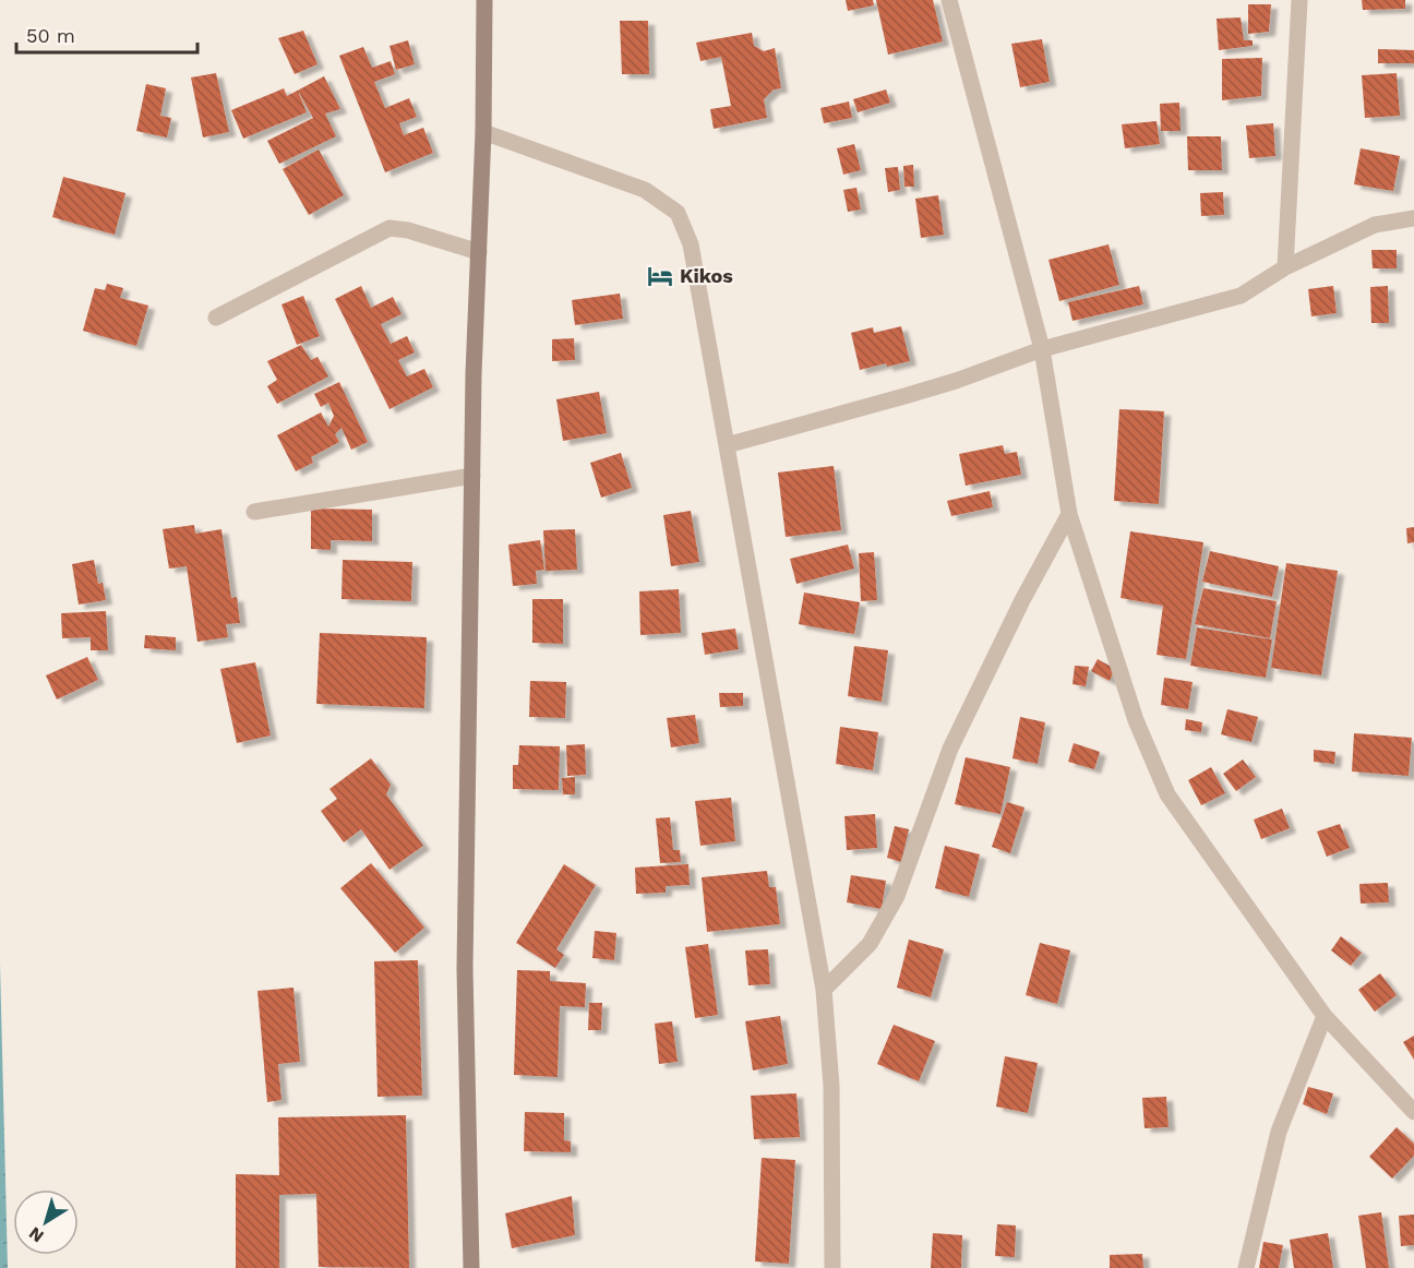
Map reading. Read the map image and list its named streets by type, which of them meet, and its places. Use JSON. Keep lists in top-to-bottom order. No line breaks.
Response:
{"places":{"hotel":["Kikos"]},"scale_bar":"50 m","north":"bottom left"}
